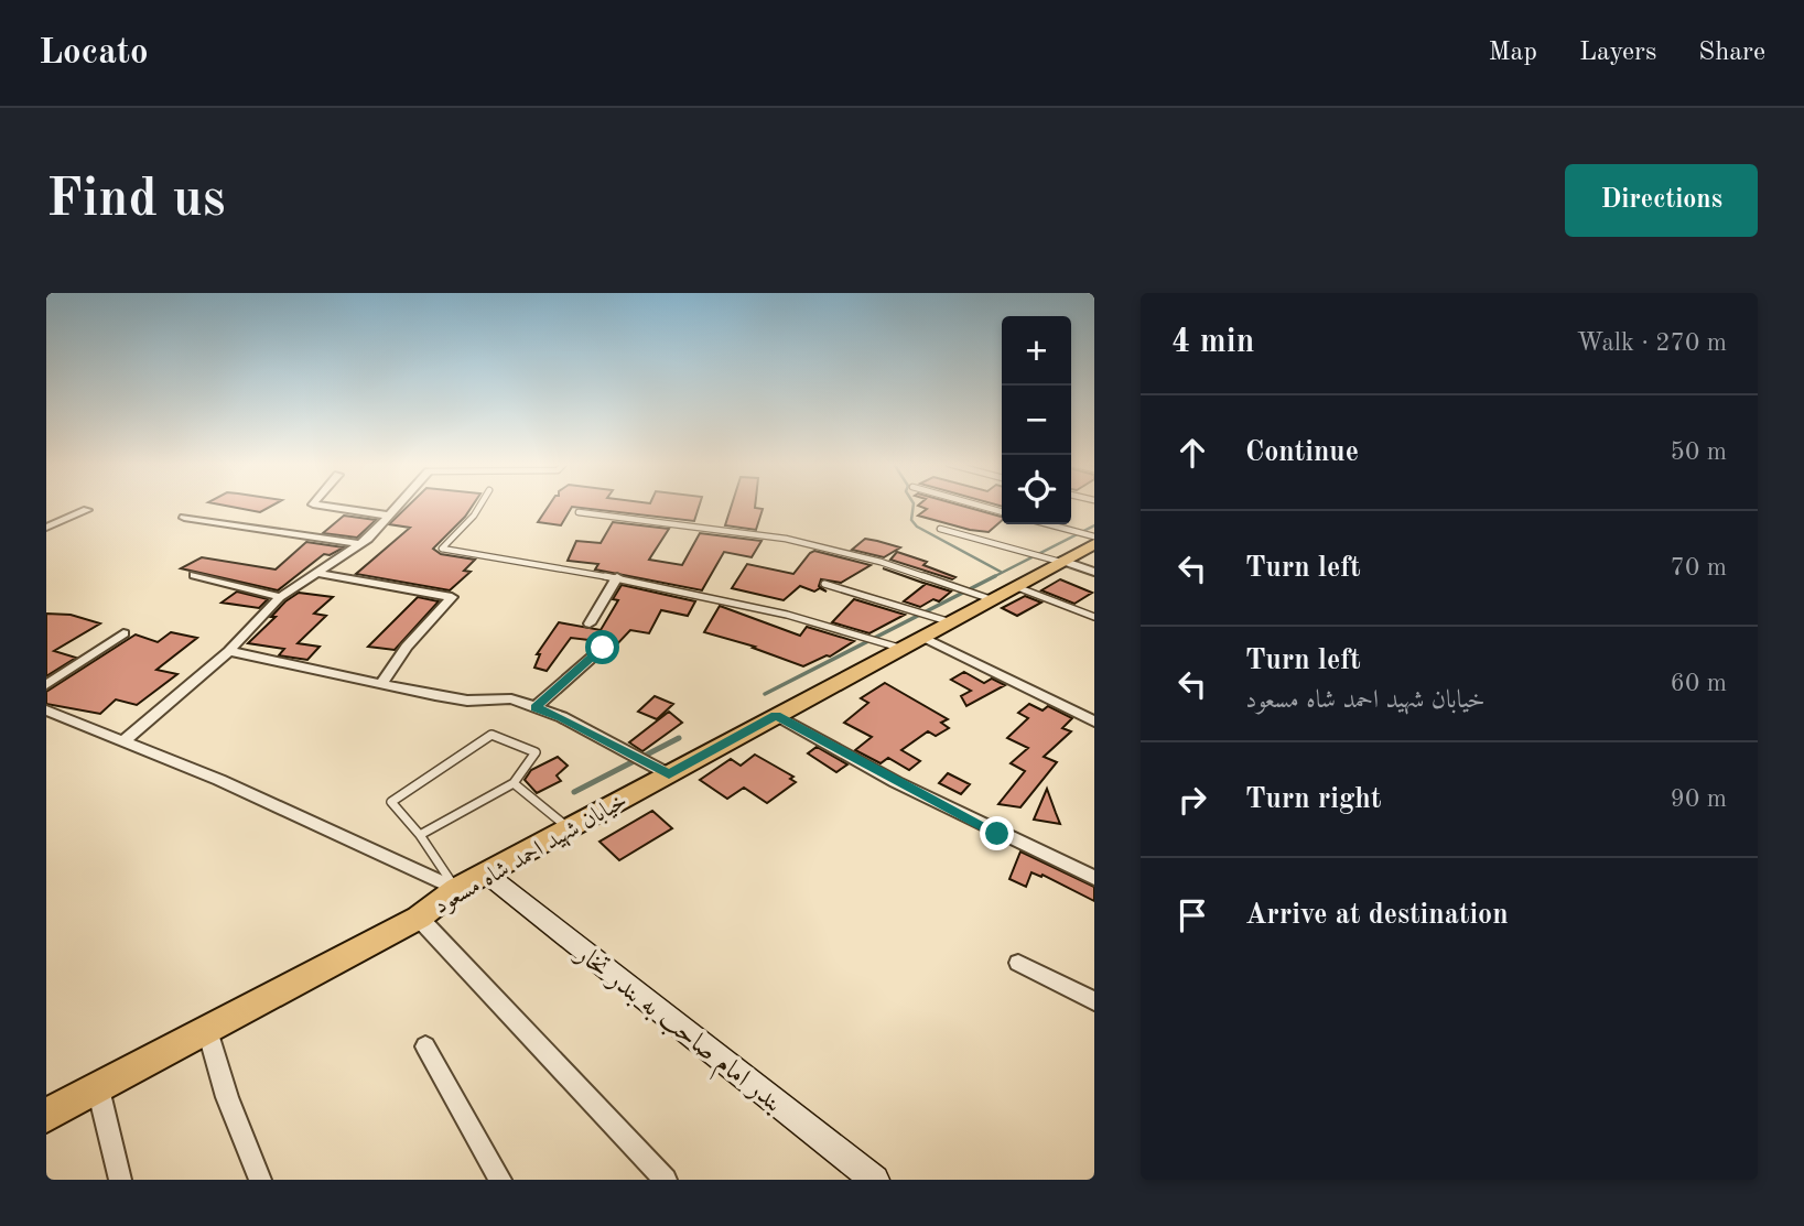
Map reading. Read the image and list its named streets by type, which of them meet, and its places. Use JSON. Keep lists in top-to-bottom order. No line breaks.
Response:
{"streets":{"main road":["خیابان شهید احمد شاه مسعود","بندر امام صاحب به بندر تخار"]},"crossings":[["خیابان شهید احمد شاه مسعود","بندر امام صاحب به بندر تخار"]],"page":{"header":"Locato","nav":["Map","Layers","Share"],"buttons":"Directions","title":"Find us","heading":["4 min","Walk · 270 m"],"map_buttons":["+","−"],"list":[["Continue","50 m"],["Turn left","70 m"],["Turn left","خیابان شهید احمد شاه مسعود","60 m"],["Turn right","90 m"],"Arrive at destination"]}}
